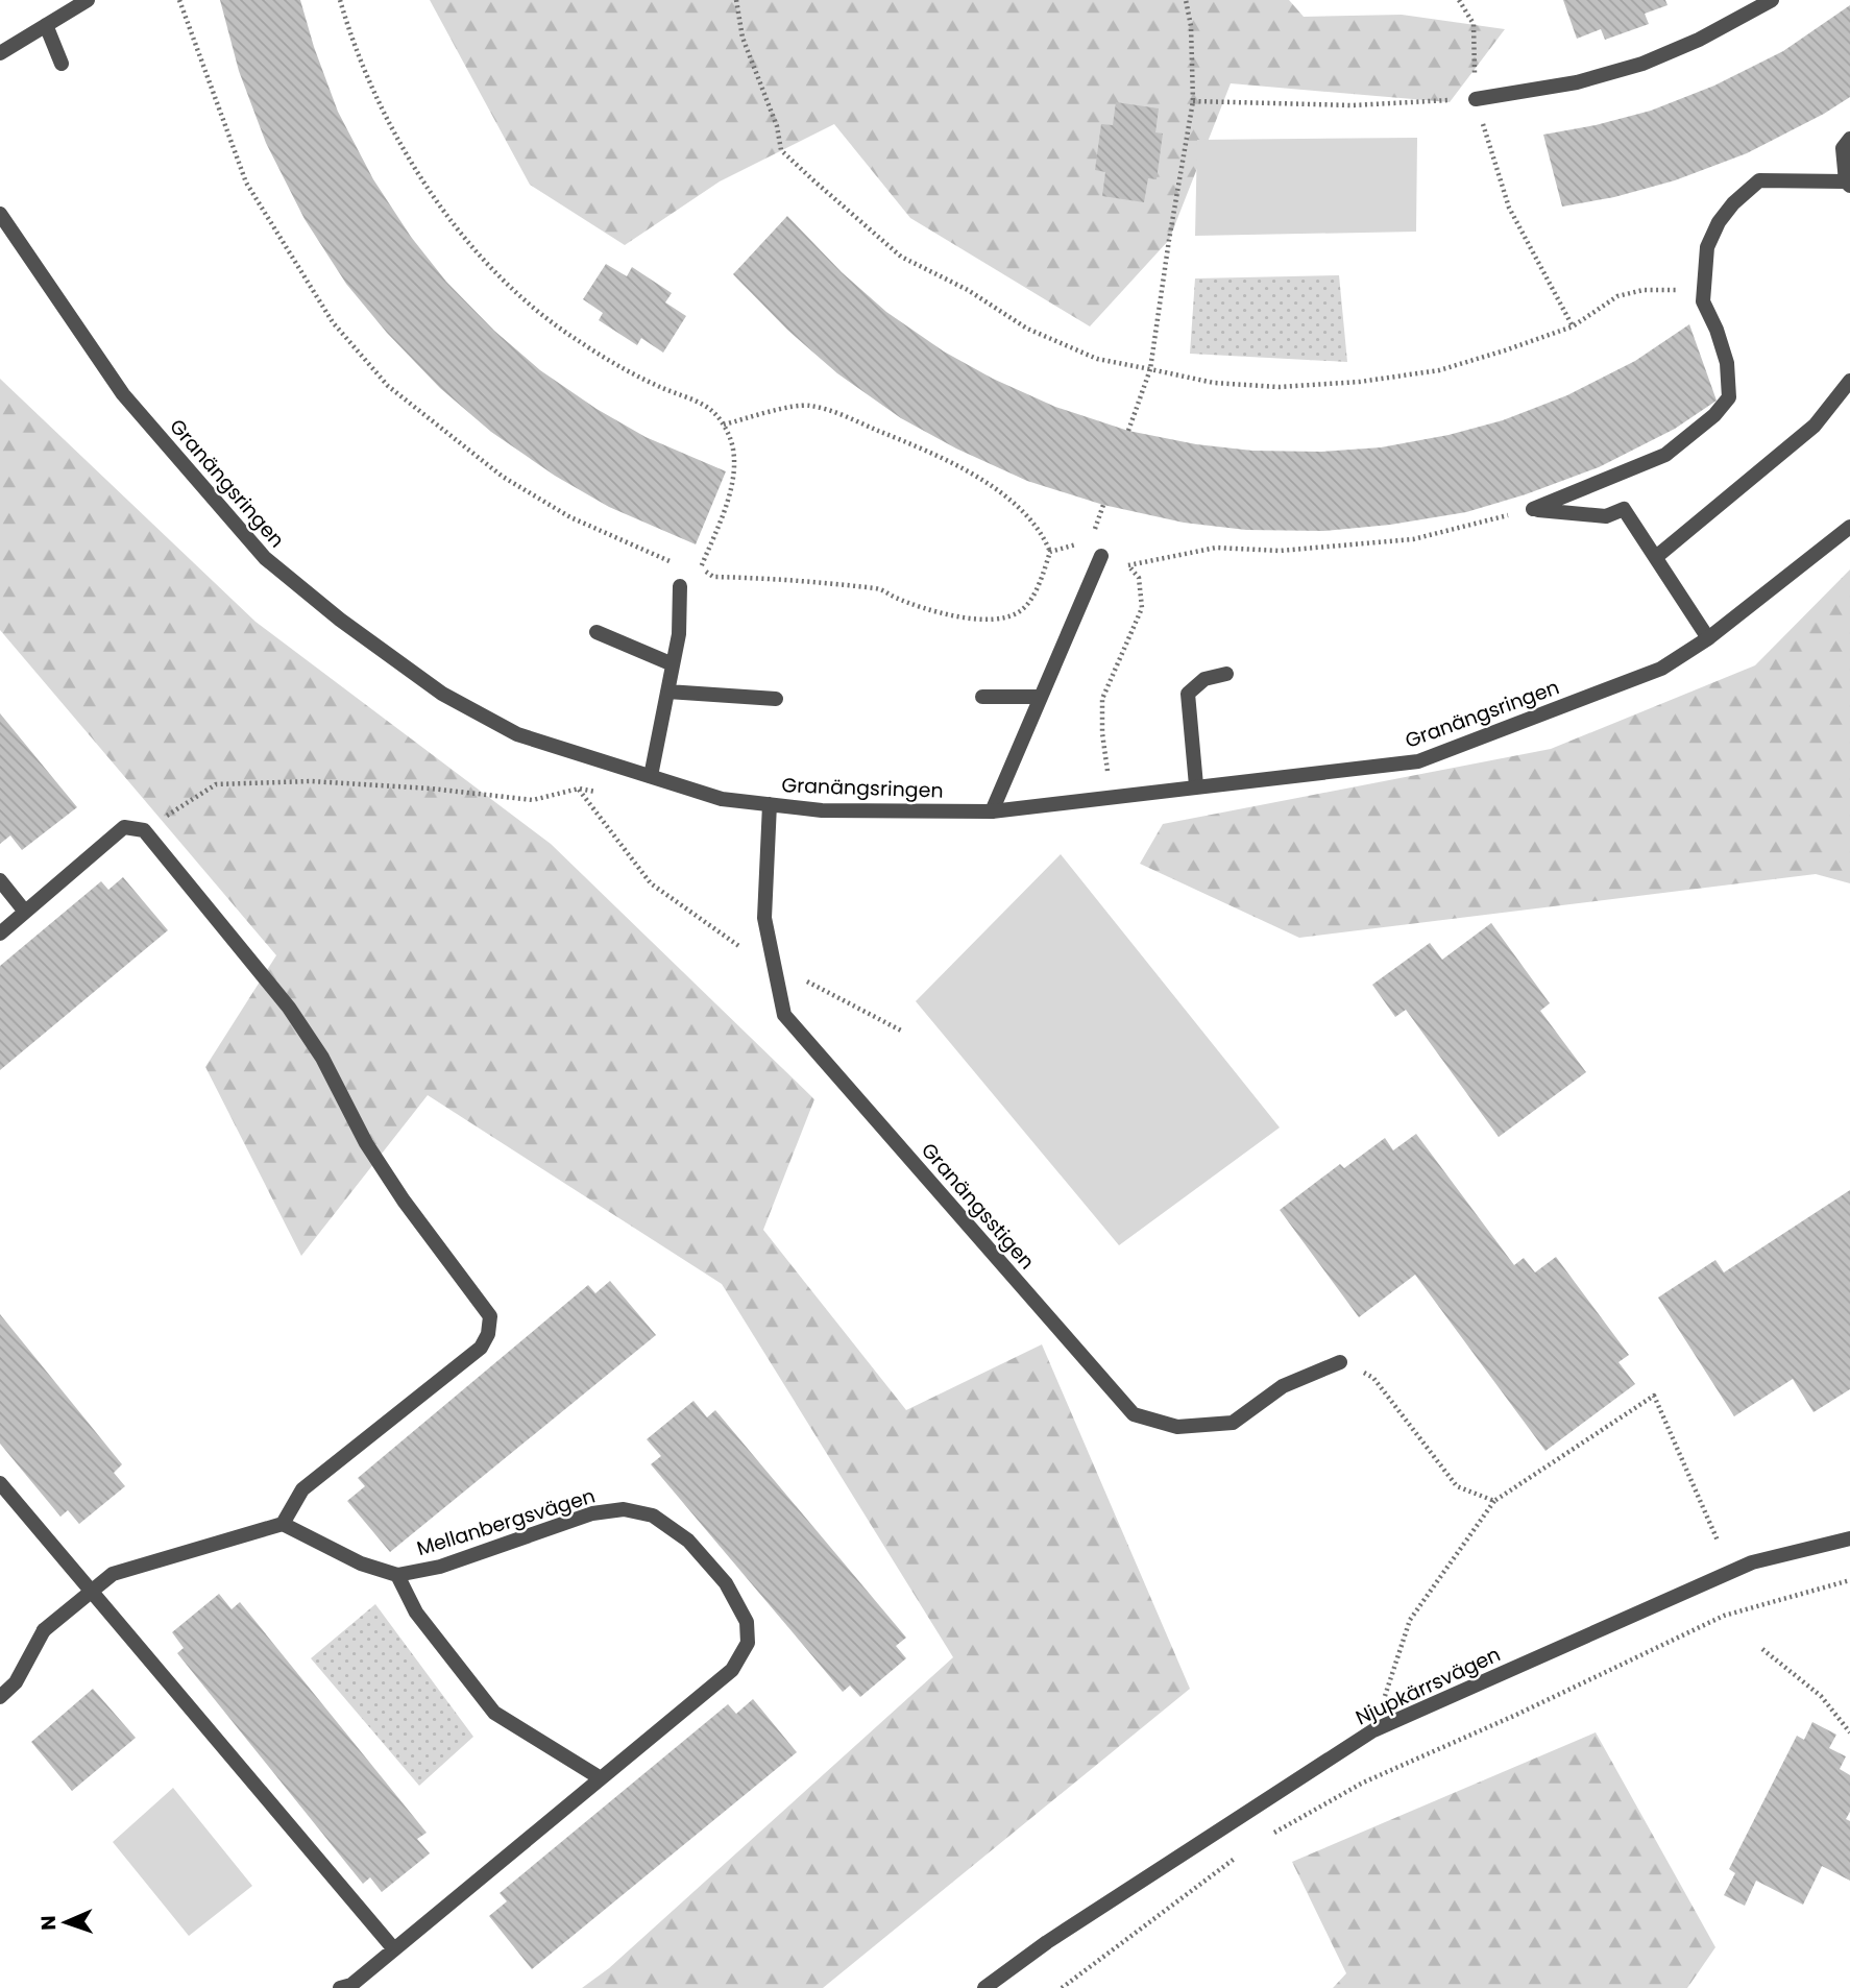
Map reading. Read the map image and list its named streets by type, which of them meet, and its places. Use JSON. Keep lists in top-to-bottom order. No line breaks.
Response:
{"streets":{"street":["Granängsringen","Granängsstigen","Mellanbergsvägen","Njupkärrsvägen"]},"crossings":[["Granängsringen","Granängsstigen"]],"north":"left"}
